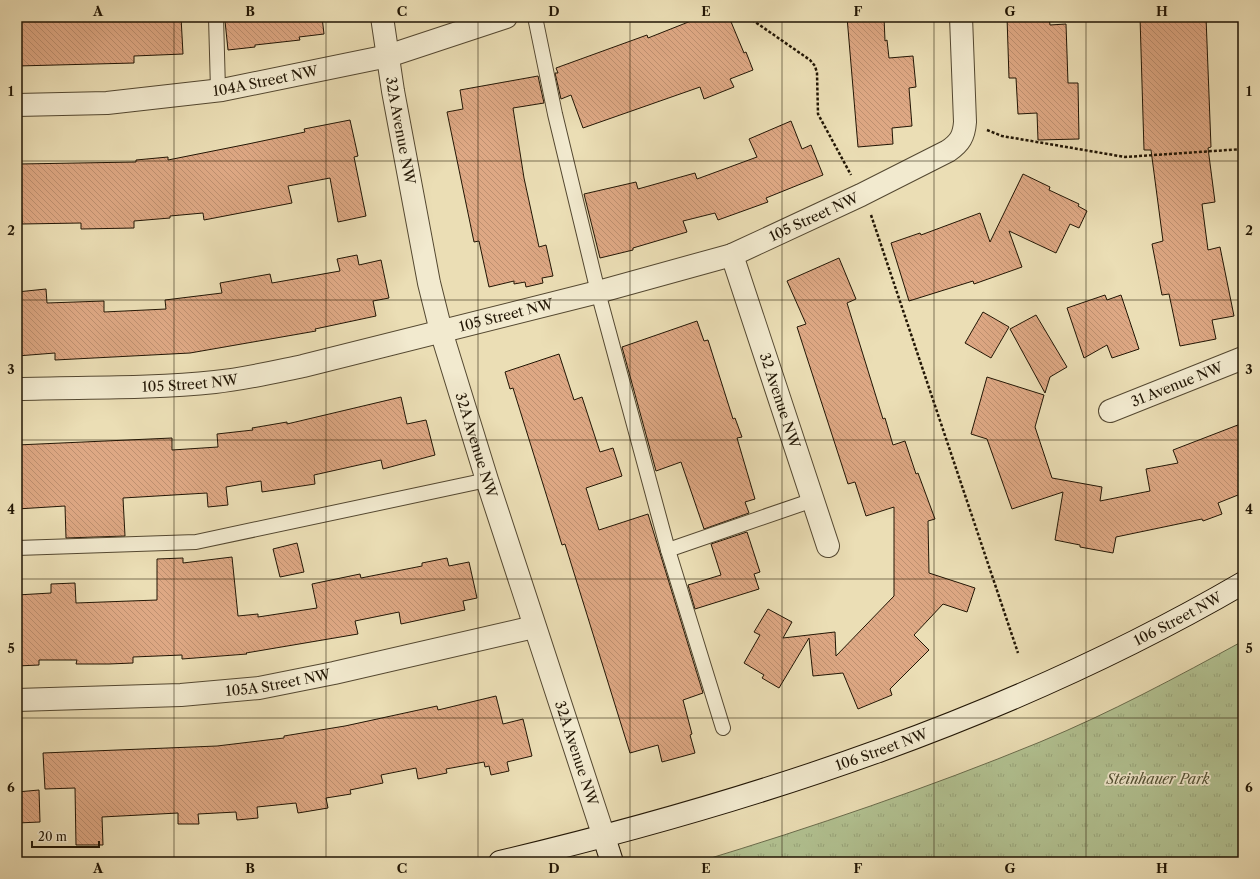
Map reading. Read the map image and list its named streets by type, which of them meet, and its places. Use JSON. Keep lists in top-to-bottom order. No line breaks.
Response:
{"streets":{"street":["104A Street NW","32A Avenue NW","105 Street NW","31 Avenue NW","32 Avenue NW","106 Street NW","105A Street NW"]},"crossings":[["104A Street NW","32A Avenue NW"],["32A Avenue NW","105 Street NW"],["32A Avenue NW","106 Street NW"],["32A Avenue NW","105A Street NW"],["105 Street NW","32 Avenue NW"]],"parks":["Steinhauer Park"],"scale_bar":"20 m","grid":{"columns":["A","B","C","D","E","F","G","H"],"rows":["1","2","3","4","5","6"]}}
